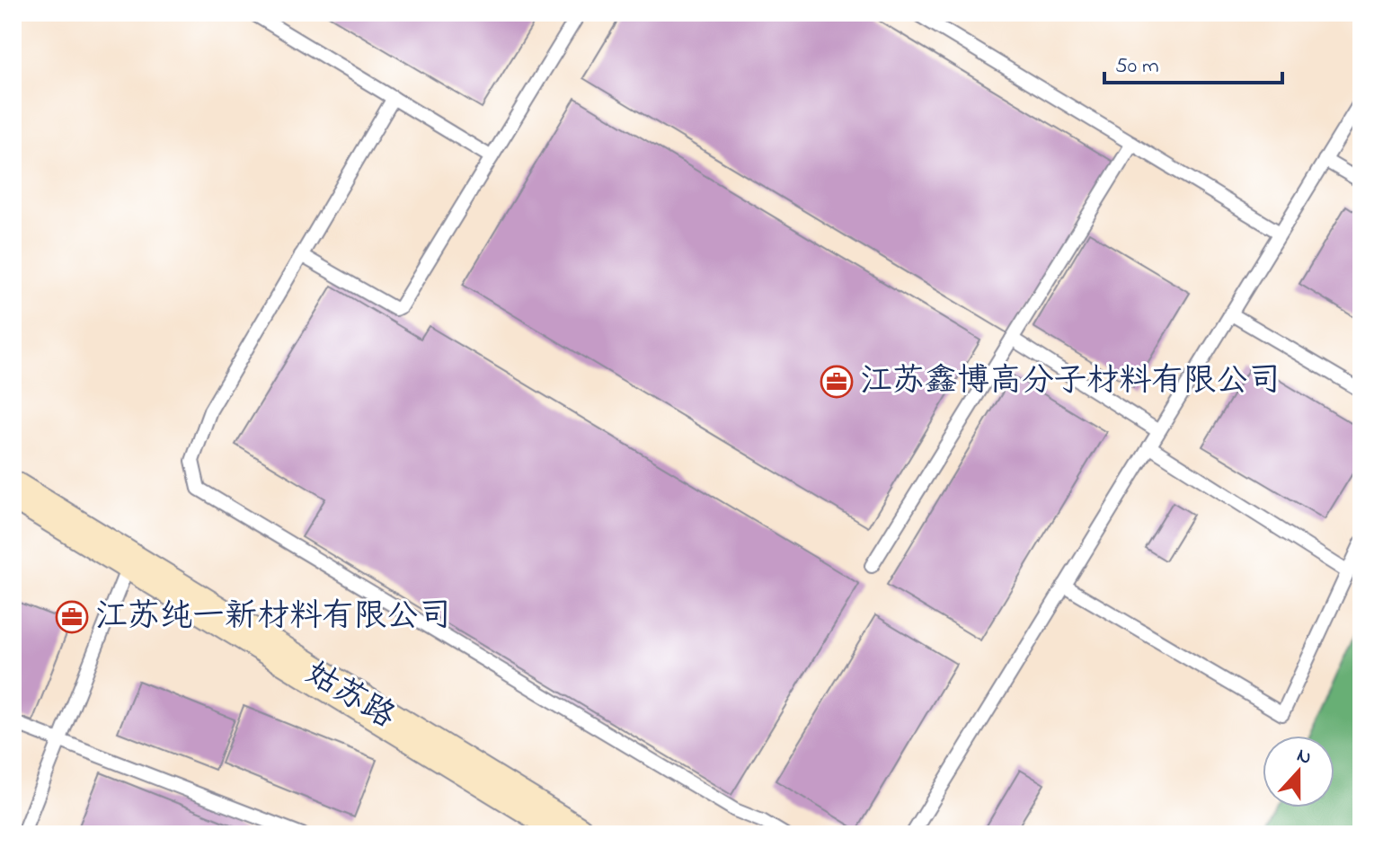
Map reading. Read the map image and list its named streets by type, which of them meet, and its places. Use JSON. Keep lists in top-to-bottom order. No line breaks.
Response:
{"streets":{"street":["姑苏路"]},"places":{"office":["江苏鑫博高分子材料有限公司","江苏纯一新材料有限公司"]},"scale_bar":"50 m","north":"top"}
